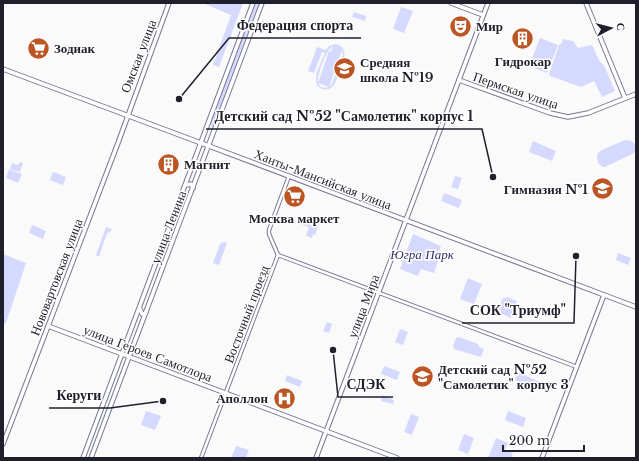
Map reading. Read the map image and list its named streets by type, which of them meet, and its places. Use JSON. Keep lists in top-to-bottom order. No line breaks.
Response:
{"streets":{"main road":["Омская улица","Пермская улица","Ханты-Мансийская улица","улица Ленина","Нововартовская улица","улица Мира","улица Героев Самотлора"],"street":["Восточный проезд"]},"crossings":[["Омская улица","Ханты-Мансийская улица"],["Омская улица","Нововартовская улица"],["Пермская улица","улица Мира"],["Ханты-Мансийская улица","улица Ленина"],["Ханты-Мансийская улица","Нововартовская улица"],["Ханты-Мансийская улица","улица Мира"],["Ханты-Мансийская улица","Восточный проезд"],["улица Ленина","улица Героев Самотлора"],["Нововартовская улица","улица Героев Самотлора"],["улица Мира","улица Героев Самотлора"],["Восточный проезд","улица Героев Самотлора"]],"parks":["Югра Парк"],"places":{"theatre":["Мир"],"building":["Гидрокар","Магнит"],"supermarket":["Зодиак","Москва маркет"],"school or university":["Средняя школа №19","Гимназия №1","Детский сад №52 \"Самолетик\" корпус 3"],"other":["Федерация спорта","Детский сад №52 \"Самолетик\" корпус 1","СОК \"Триумф\"","СДЭК","Керуги"],"hospital":["Аполлон"]},"scale_bar":"200 m","north":"right"}
